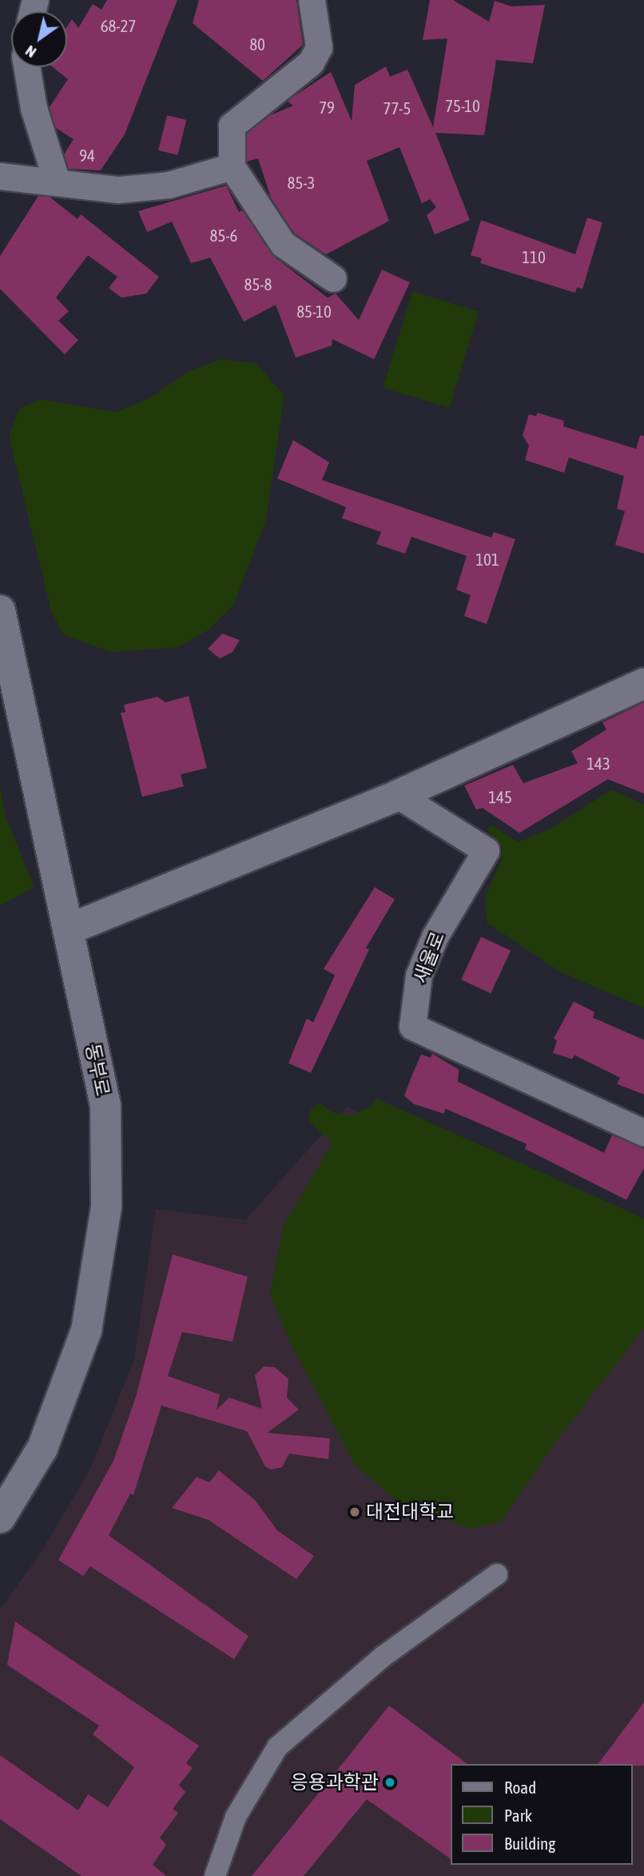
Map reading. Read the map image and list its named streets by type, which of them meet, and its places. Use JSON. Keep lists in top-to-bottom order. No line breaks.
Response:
{"streets":{"main road":["동부로"],"street":["새울로"]},"places":["대전대학교","응용과학관"],"house_numbers":["68-27","80","75-10","79","77-5","94","85-3","85-6","110","85-8","85-10","101","143","145"],"legend":["Road","Park","Building"],"north":"bottom left"}
